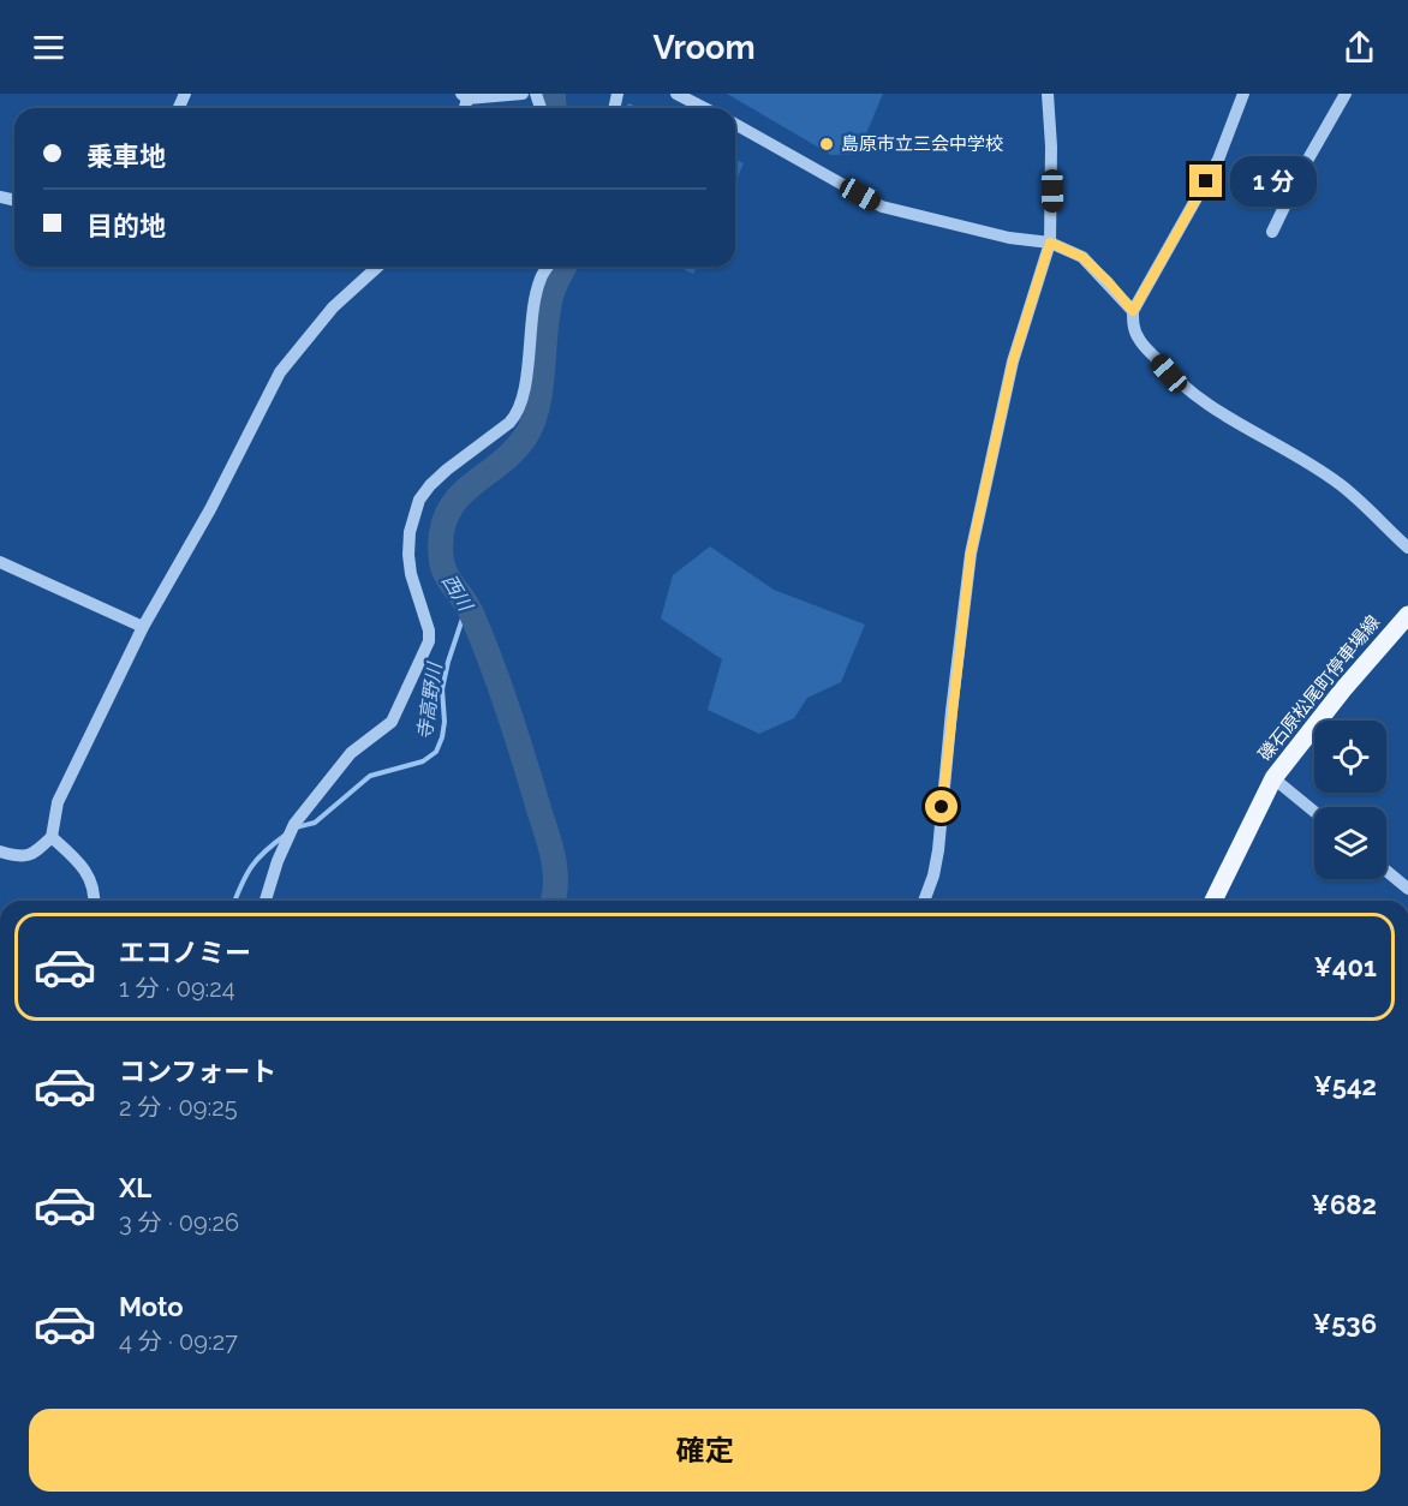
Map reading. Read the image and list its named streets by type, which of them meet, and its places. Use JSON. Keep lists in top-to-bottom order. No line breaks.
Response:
{"streets":{"main road":["礫石原松尾町停車場線"]},"water":["西川","寺高野川"],"places":["島原市立三会中学校"],"page":{"header":"Vroom","banner":["乗車地","目的地"],"bubble":"1 分","list":[{"name":"エコノミー","note":"1 分 · 09:24","value":"¥401"},{"name":"コンフォート","note":"2 分 · 09:25","value":"¥542"},{"name":"XL","note":"3 分 · 09:26","value":"¥682"},{"name":"Moto","note":"4 分 · 09:27","value":"¥536"}],"buttons":"確定"}}
